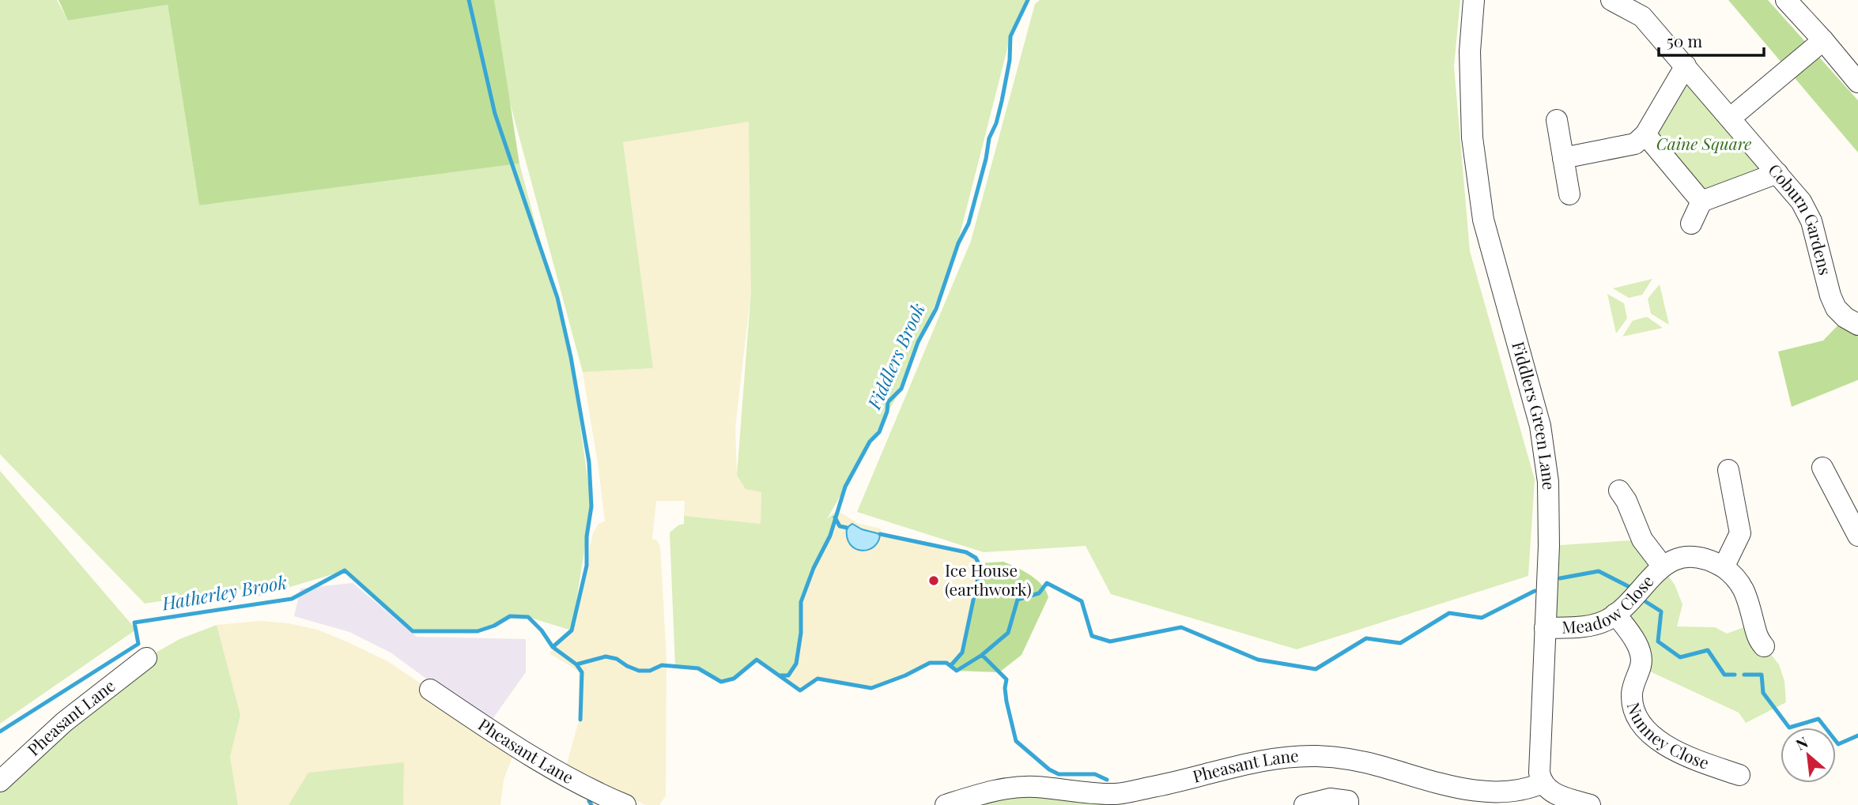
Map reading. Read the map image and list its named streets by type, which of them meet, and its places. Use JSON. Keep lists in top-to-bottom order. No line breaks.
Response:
{"streets":{"street":["Coburn Gardens","Fiddlers Green Lane","Meadow Close","Pheasant Lane","Nunney Close"]},"crossings":[["Fiddlers Green Lane","Meadow Close"],["Fiddlers Green Lane","Pheasant Lane"],["Meadow Close","Nunney Close"]],"water":["Fiddlers Brook","Hatherley Brook"],"parks":["Caine Square"],"places":["Ice House (earthwork)"],"scale_bar":"50 m","north":"top left"}
